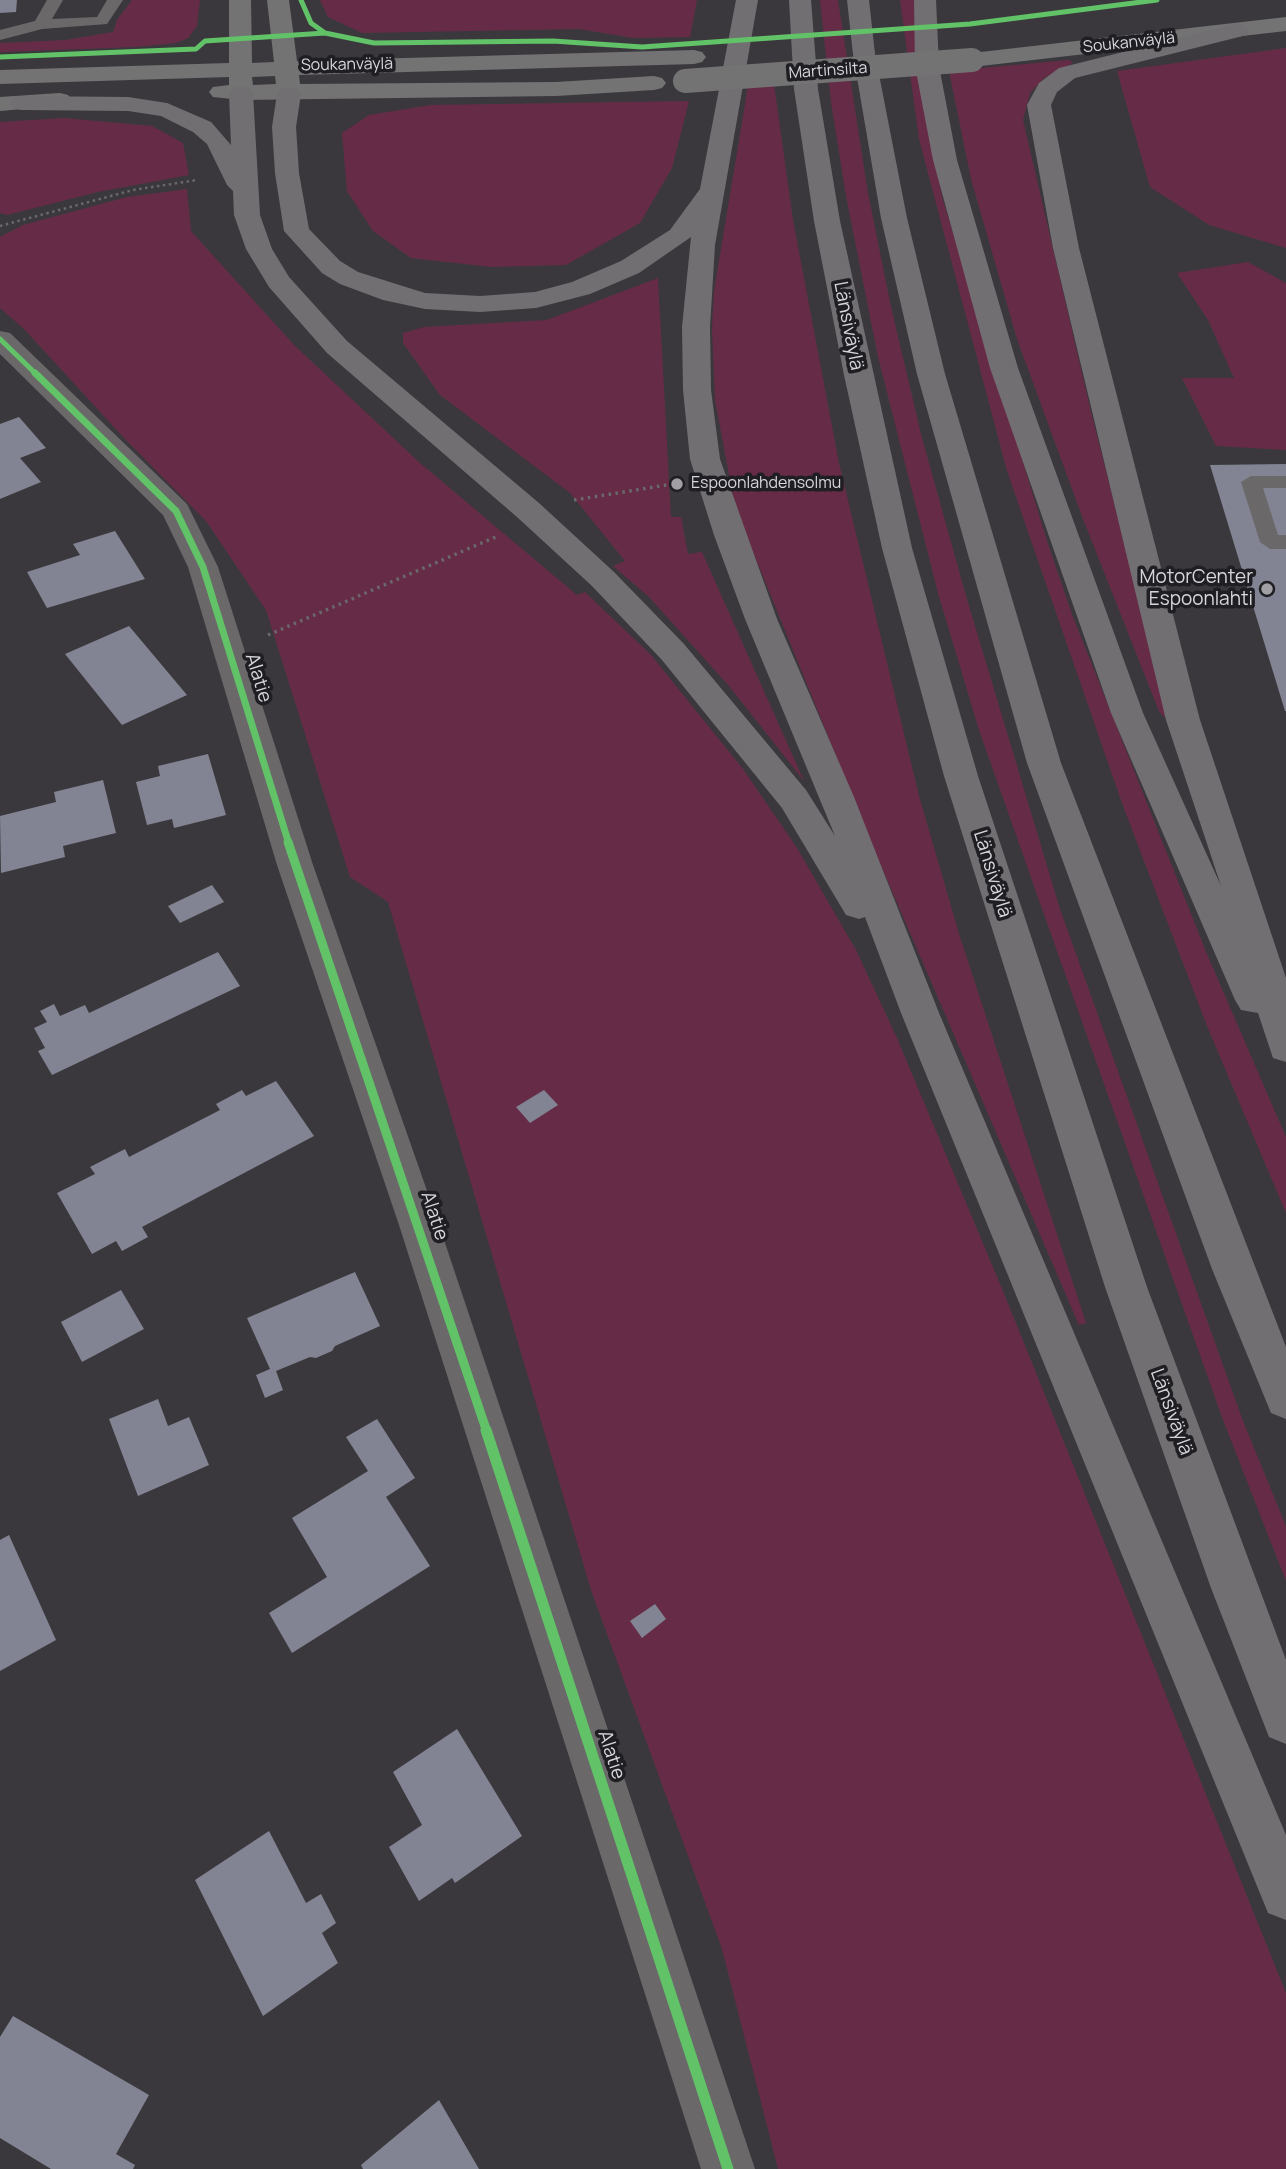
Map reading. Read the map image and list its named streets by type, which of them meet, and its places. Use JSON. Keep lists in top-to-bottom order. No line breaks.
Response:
{"streets":{"highway":["Länsiväylä"],"main road":["Soukanväylä","Martinsilta"],"street":["Alatie"]},"crossings":[["Soukanväylä","Martinsilta"]],"places":["Espoonlahdensolmu","MotorCenter Espoonlahti"]}
